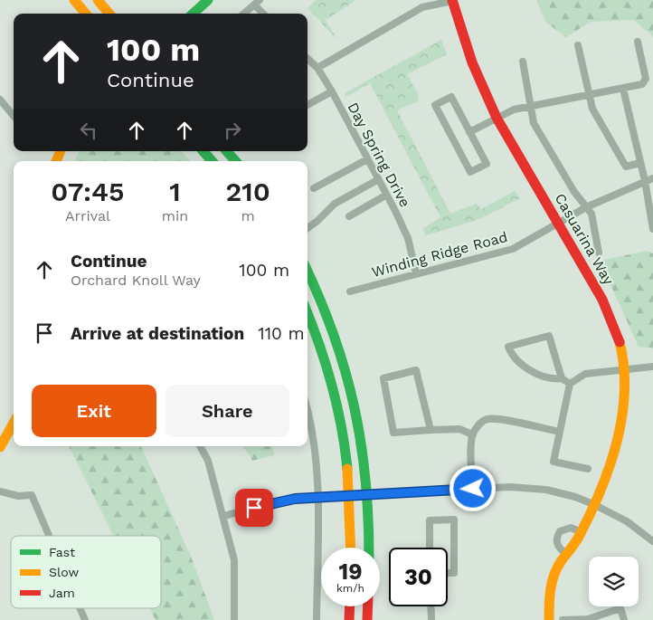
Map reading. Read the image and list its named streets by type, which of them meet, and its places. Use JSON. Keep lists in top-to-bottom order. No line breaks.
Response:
{"streets":{"street":["Day Spring Drive","Casuarina Way","Winding Ridge Road"]},"crossings":[["Day Spring Drive","Winding Ridge Road"],["Casuarina Way","Winding Ridge Road"]],"legend":["Fast","Slow","Jam"],"page":{"turn":["100 m","Continue"],"eta":["07:45","Arrival","1","min","210","m"],"list":[{"name":"Continue","note":"Orchard Knoll Way","value":"100 m"},{"name":"Arrive at destination","value":"110 m"}],"buttons":["Exit","Share"],"speed":"19 km/h","limit":"30"}}
